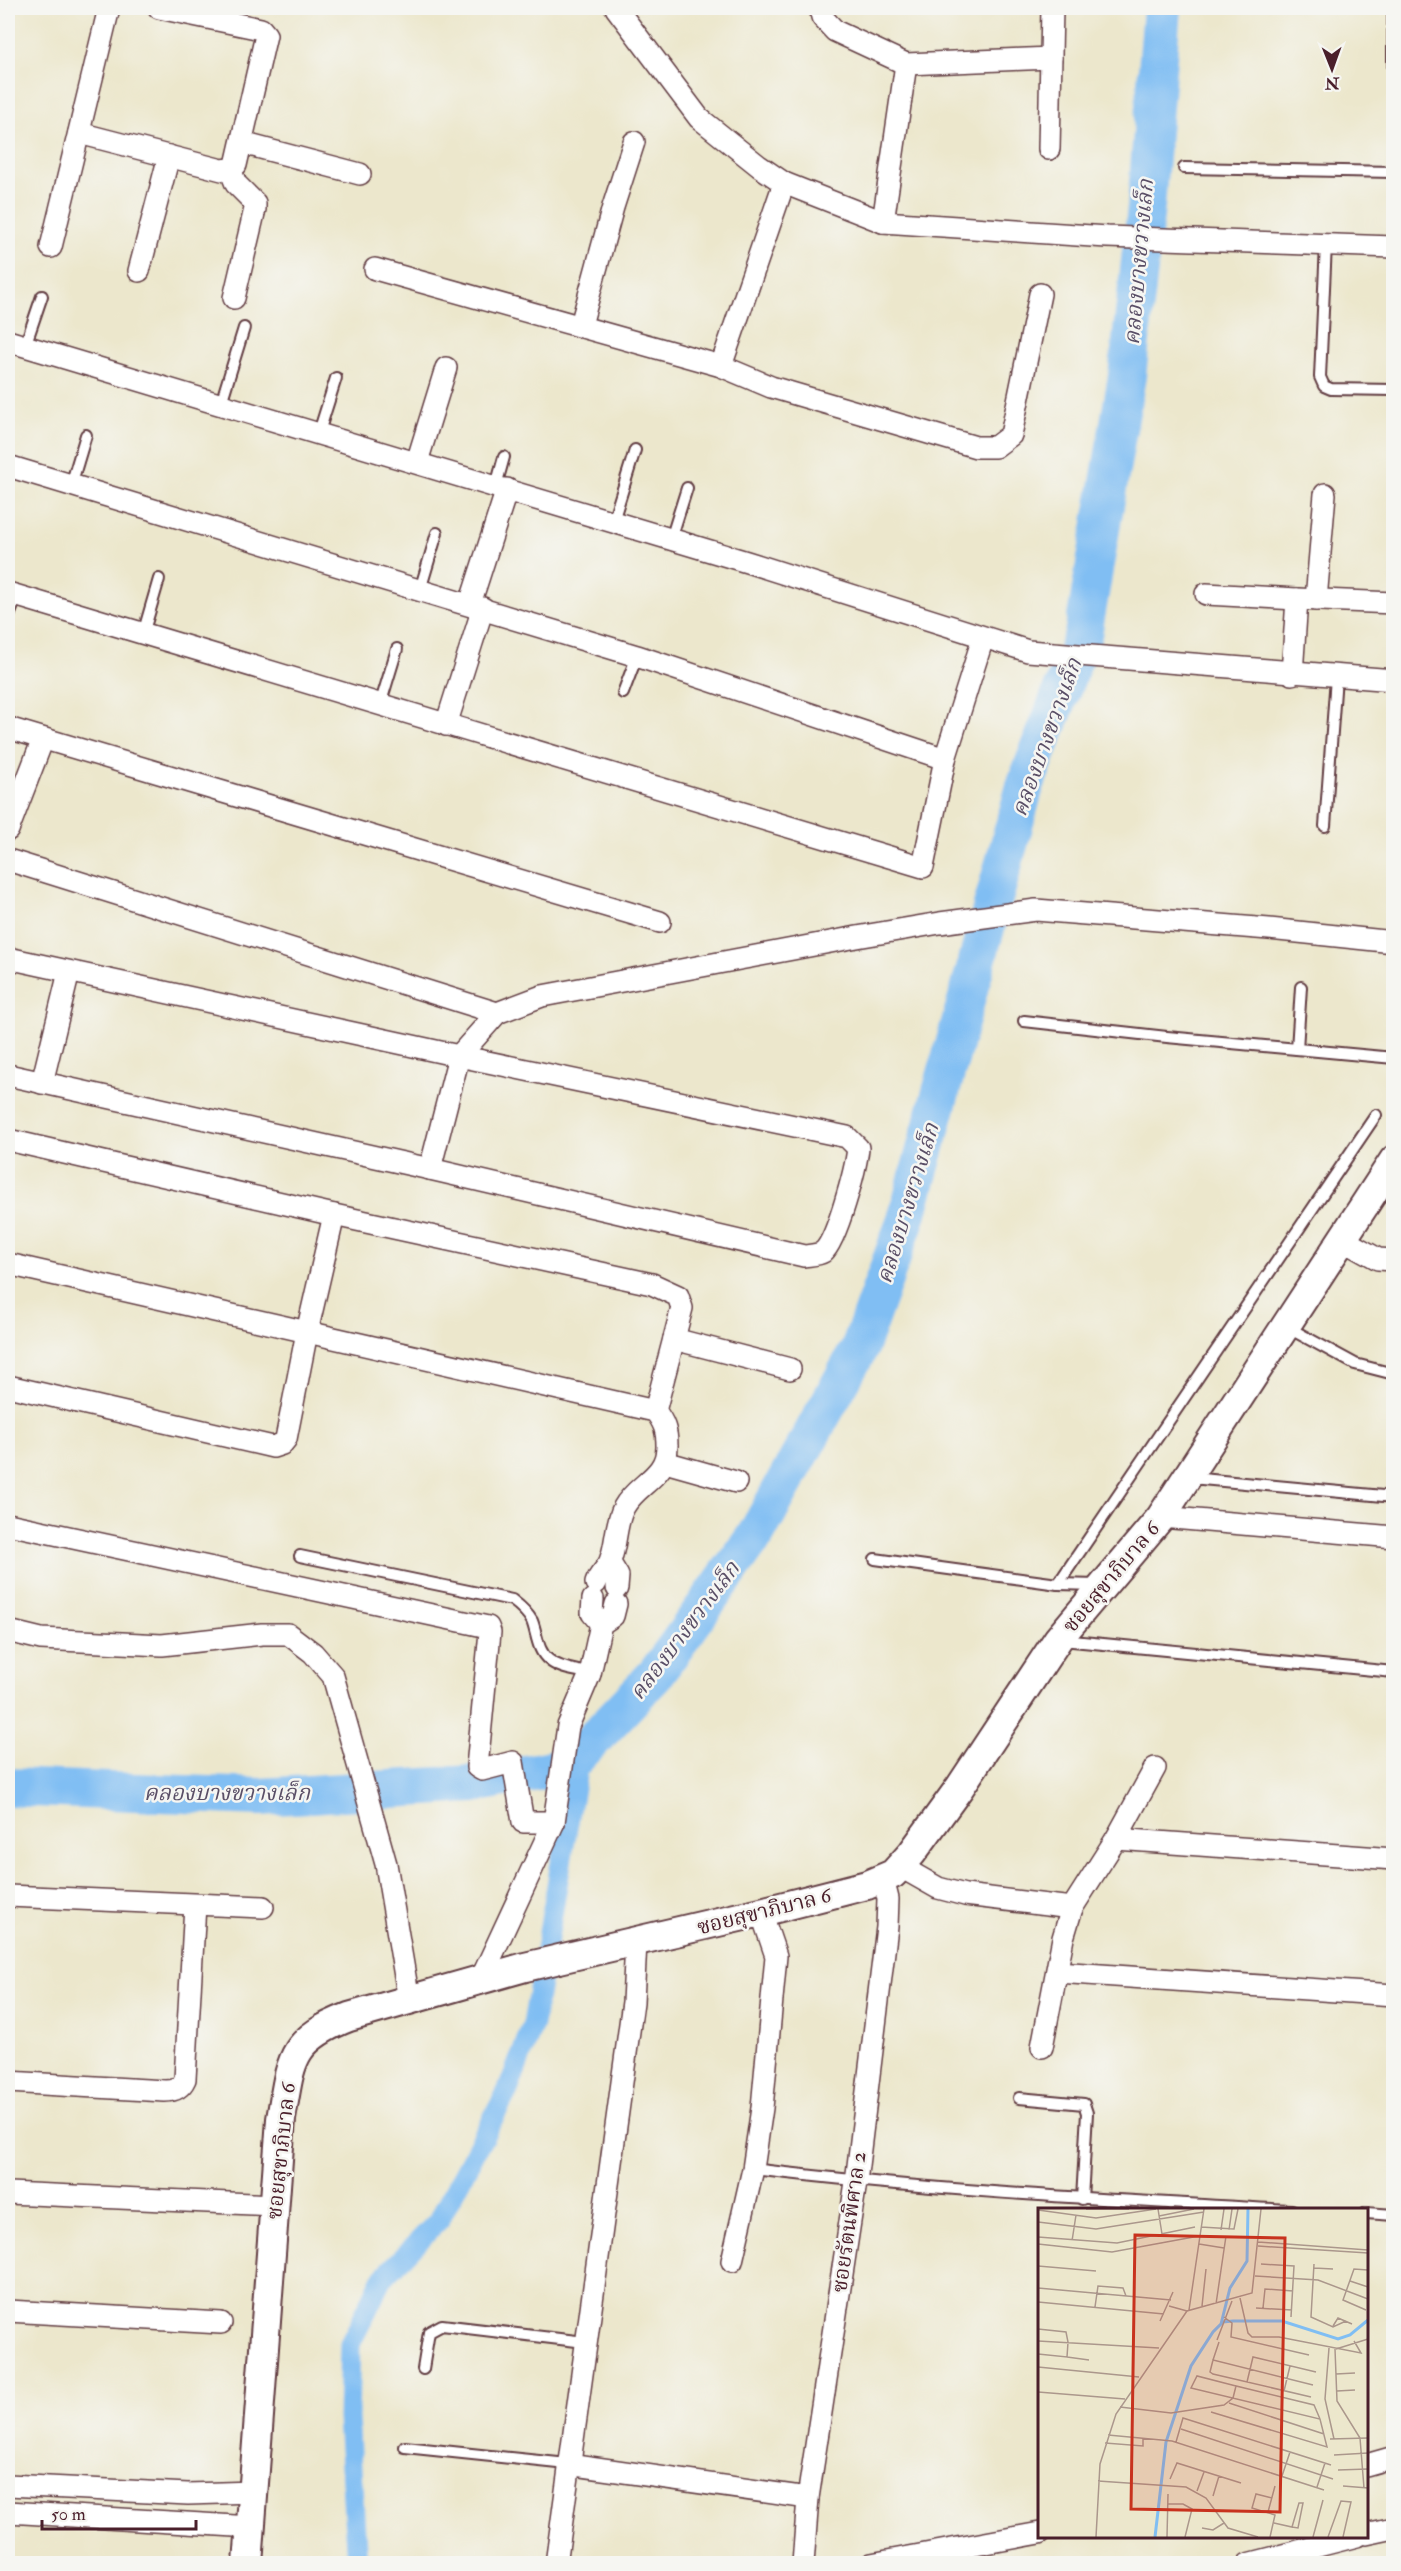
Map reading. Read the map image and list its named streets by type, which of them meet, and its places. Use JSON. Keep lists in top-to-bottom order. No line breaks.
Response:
{"streets":{"street":["ซอยสุขาภิบาล 6","ซอยรัตนพิศาล 2"]},"crossings":[["ซอยสุขาภิบาล 6","ซอยรัตนพิศาล 2"]],"water":["คลองบางขวางเล็ก"],"scale_bar":"50 m","north":"bottom"}
